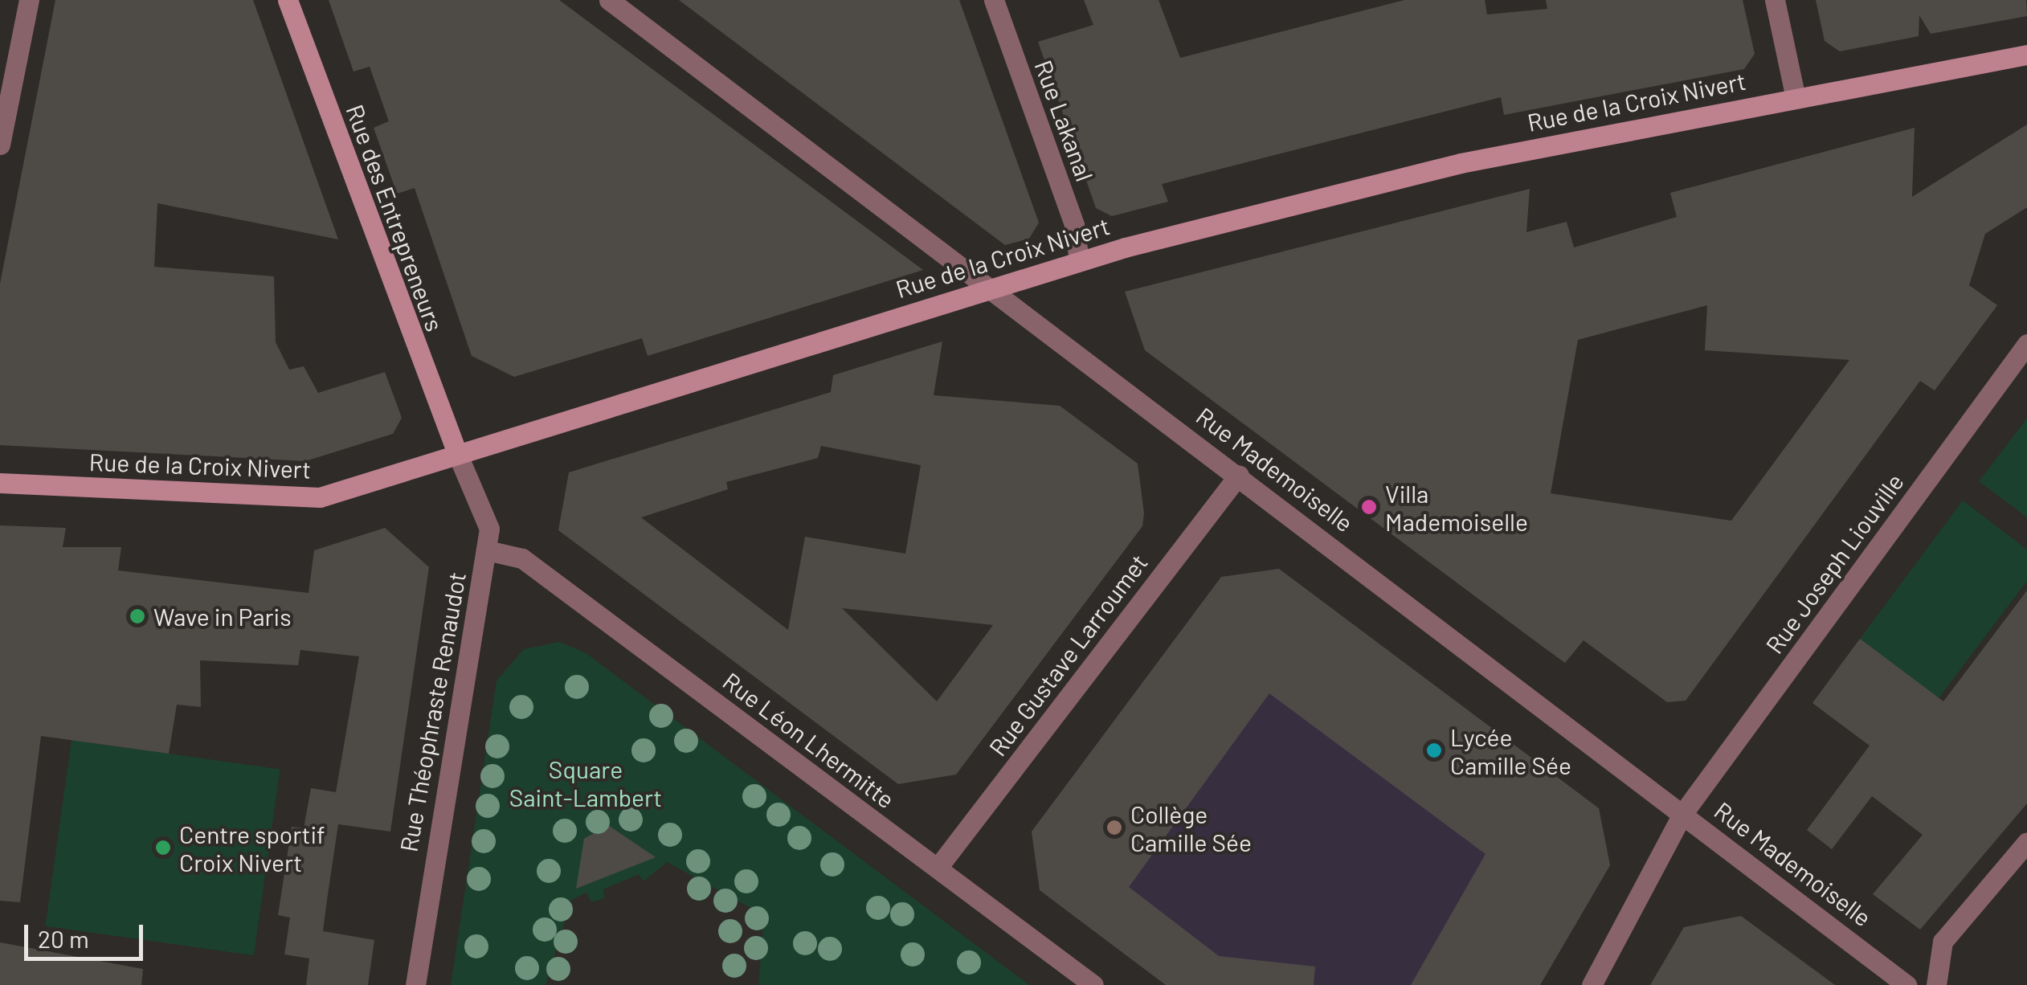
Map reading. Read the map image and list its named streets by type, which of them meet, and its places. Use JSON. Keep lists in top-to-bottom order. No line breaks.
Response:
{"streets":{"street":["Rue de la Croix Nivert","Rue Lakanal","Rue des Entrepreneurs","Rue Mademoiselle","Rue Joseph Liouville","Rue Gustave Larroumet","Rue Théophraste Renaudot","Rue Léon Lhermitte"]},"crossings":[["Rue de la Croix Nivert","Rue Lakanal"],["Rue de la Croix Nivert","Rue des Entrepreneurs"],["Rue de la Croix Nivert","Rue Mademoiselle"],["Rue de la Croix Nivert","Rue Théophraste Renaudot"],["Rue des Entrepreneurs","Rue Théophraste Renaudot"],["Rue Mademoiselle","Rue Joseph Liouville"],["Rue Mademoiselle","Rue Gustave Larroumet"],["Rue Gustave Larroumet","Rue Léon Lhermitte"],["Rue Théophraste Renaudot","Rue Léon Lhermitte"]],"parks":["Square Saint-Lambert"],"places":["Villa Mademoiselle","Wave in Paris","Lycée Camille Sée","Collège Camille Sée","Centre sportif Croix Nivert"],"scale_bar":"20 m"}
